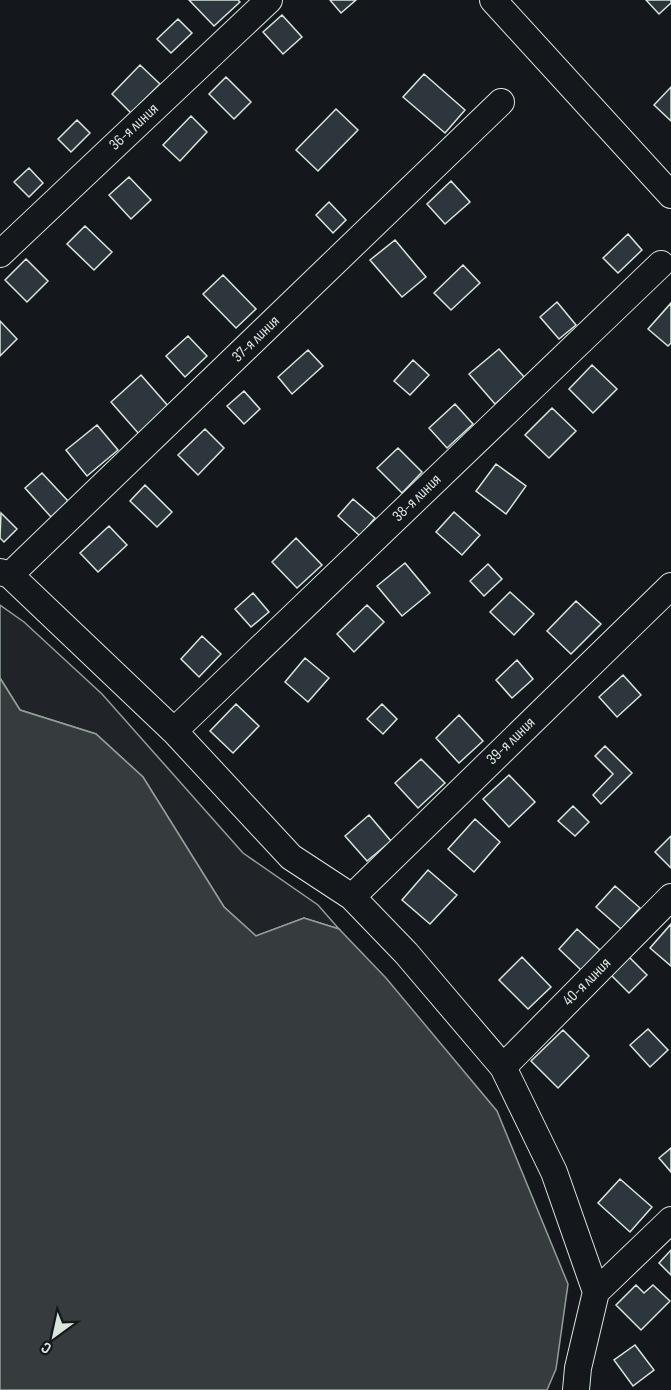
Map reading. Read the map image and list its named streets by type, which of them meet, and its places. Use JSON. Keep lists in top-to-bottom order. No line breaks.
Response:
{"streets":{"street":["36-я линия","37-я линия","38-я линия","39-я линия","40-я линия"]},"north":"bottom left"}
